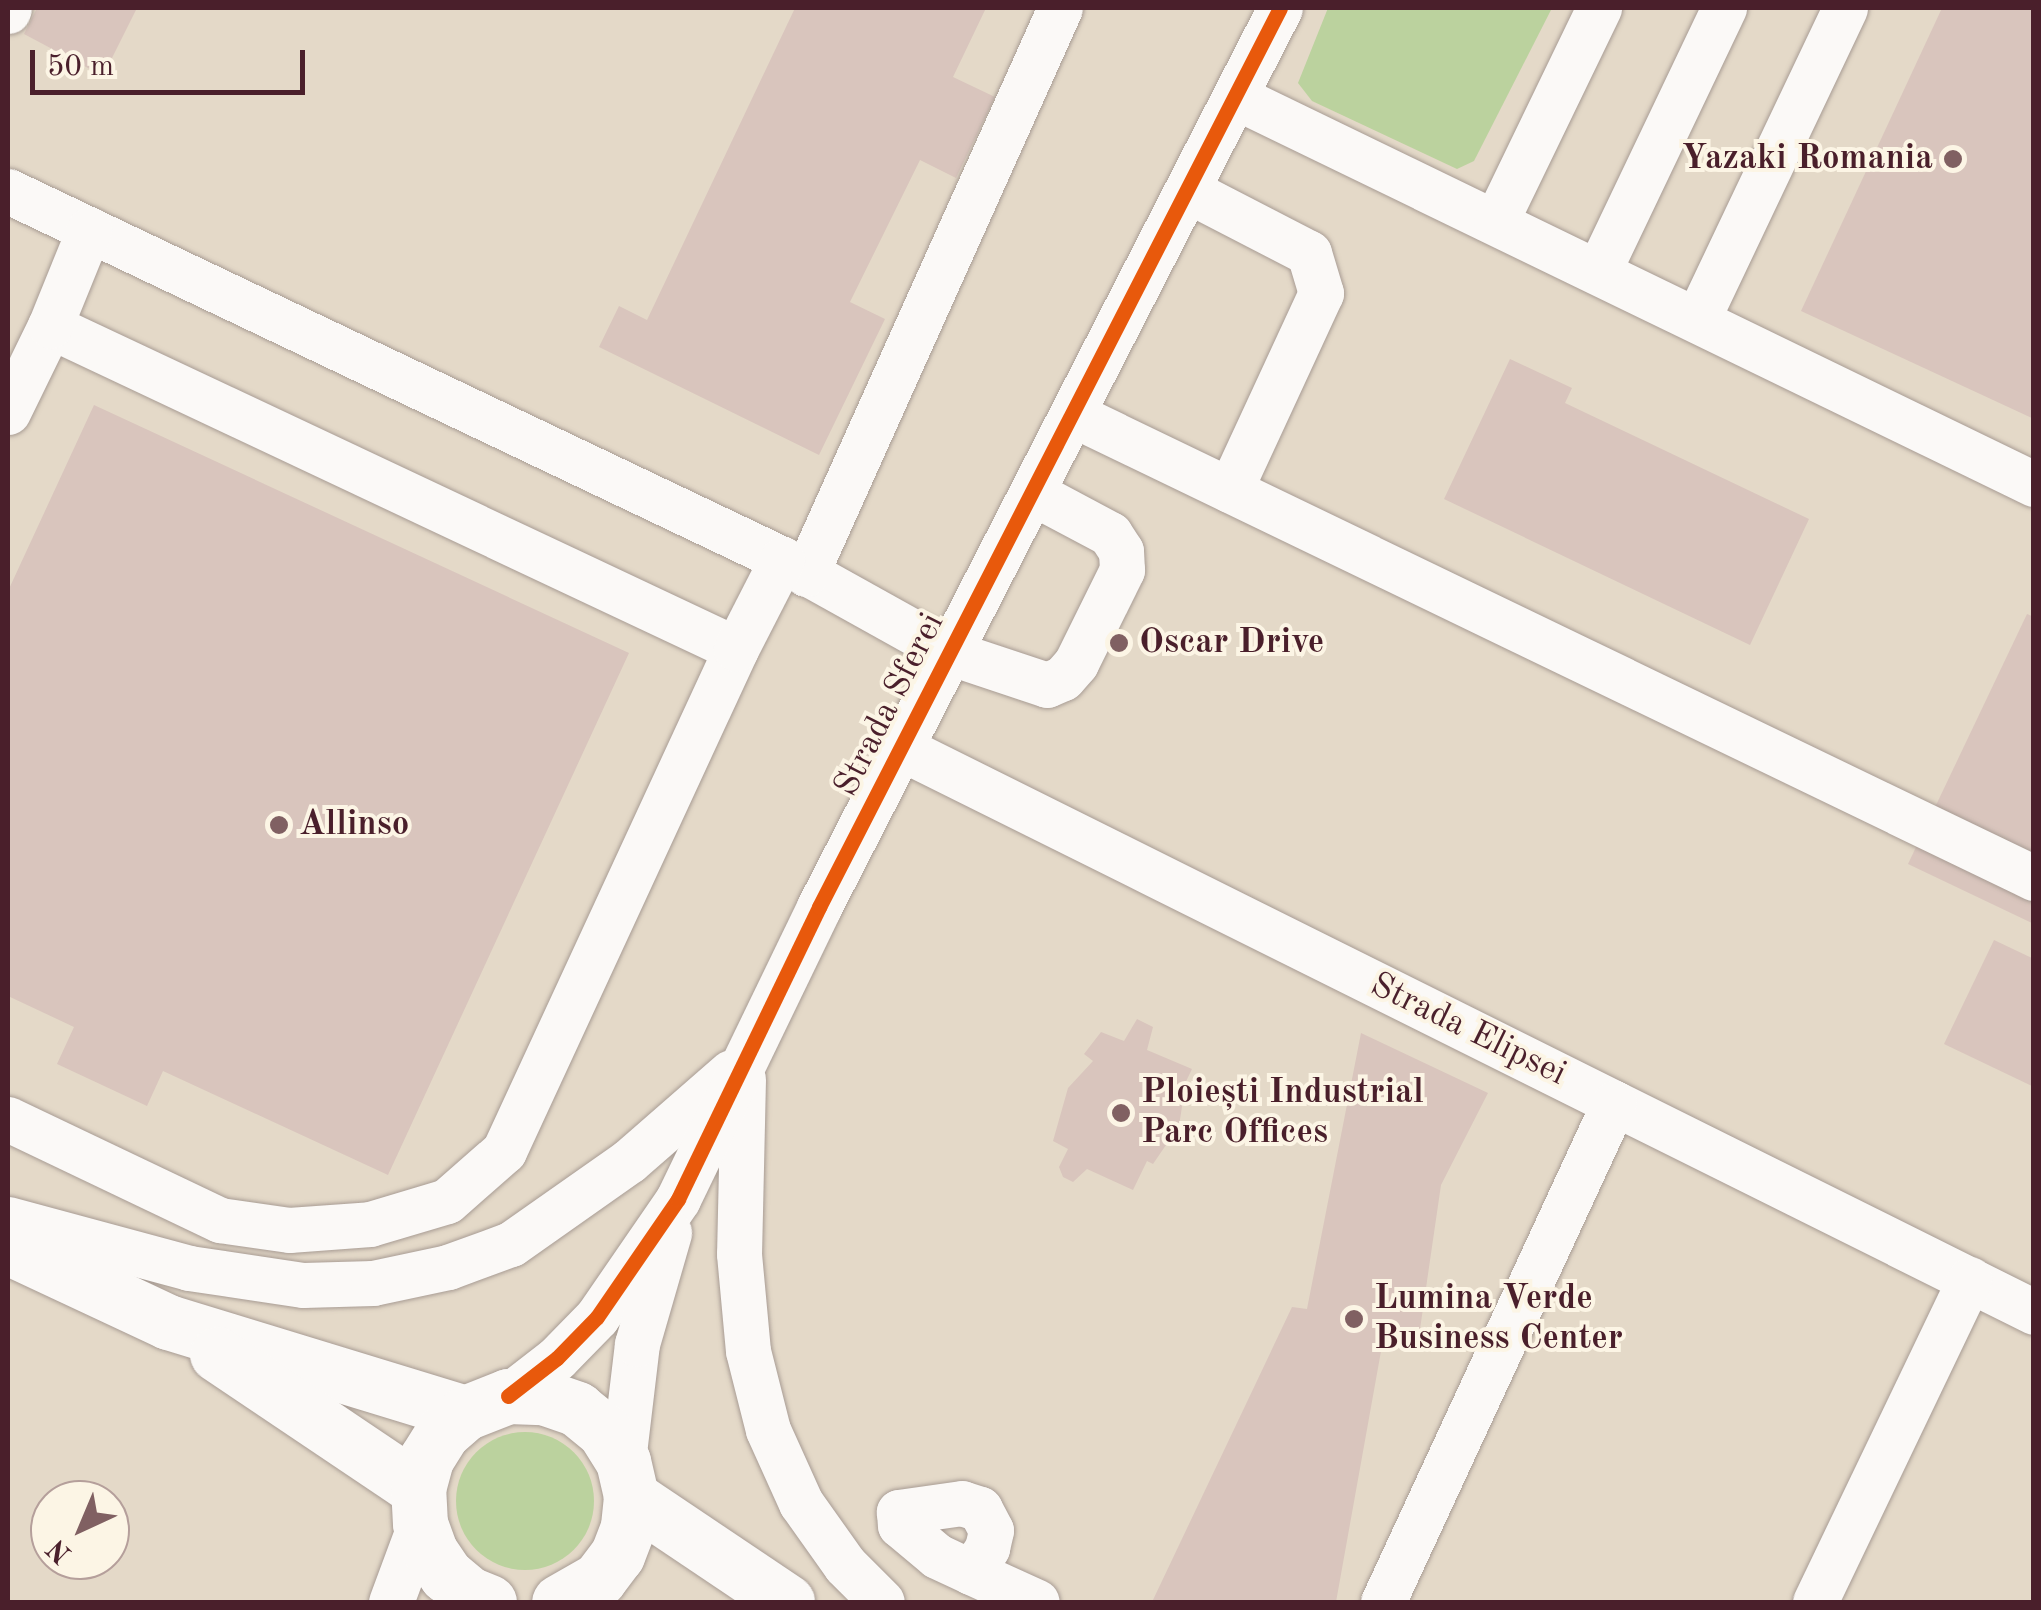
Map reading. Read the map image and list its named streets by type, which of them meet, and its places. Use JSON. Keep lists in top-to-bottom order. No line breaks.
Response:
{"streets":{"street":["Strada Sferei","Strada Elipsei"]},"crossings":[["Strada Sferei","Strada Elipsei"]],"places":["Yazaki Romania","Oscar Drive","Allinso","Ploiești Industrial Parc Offices","Lumina Verde Business Center"],"scale_bar":"50 m","north":"bottom left"}
